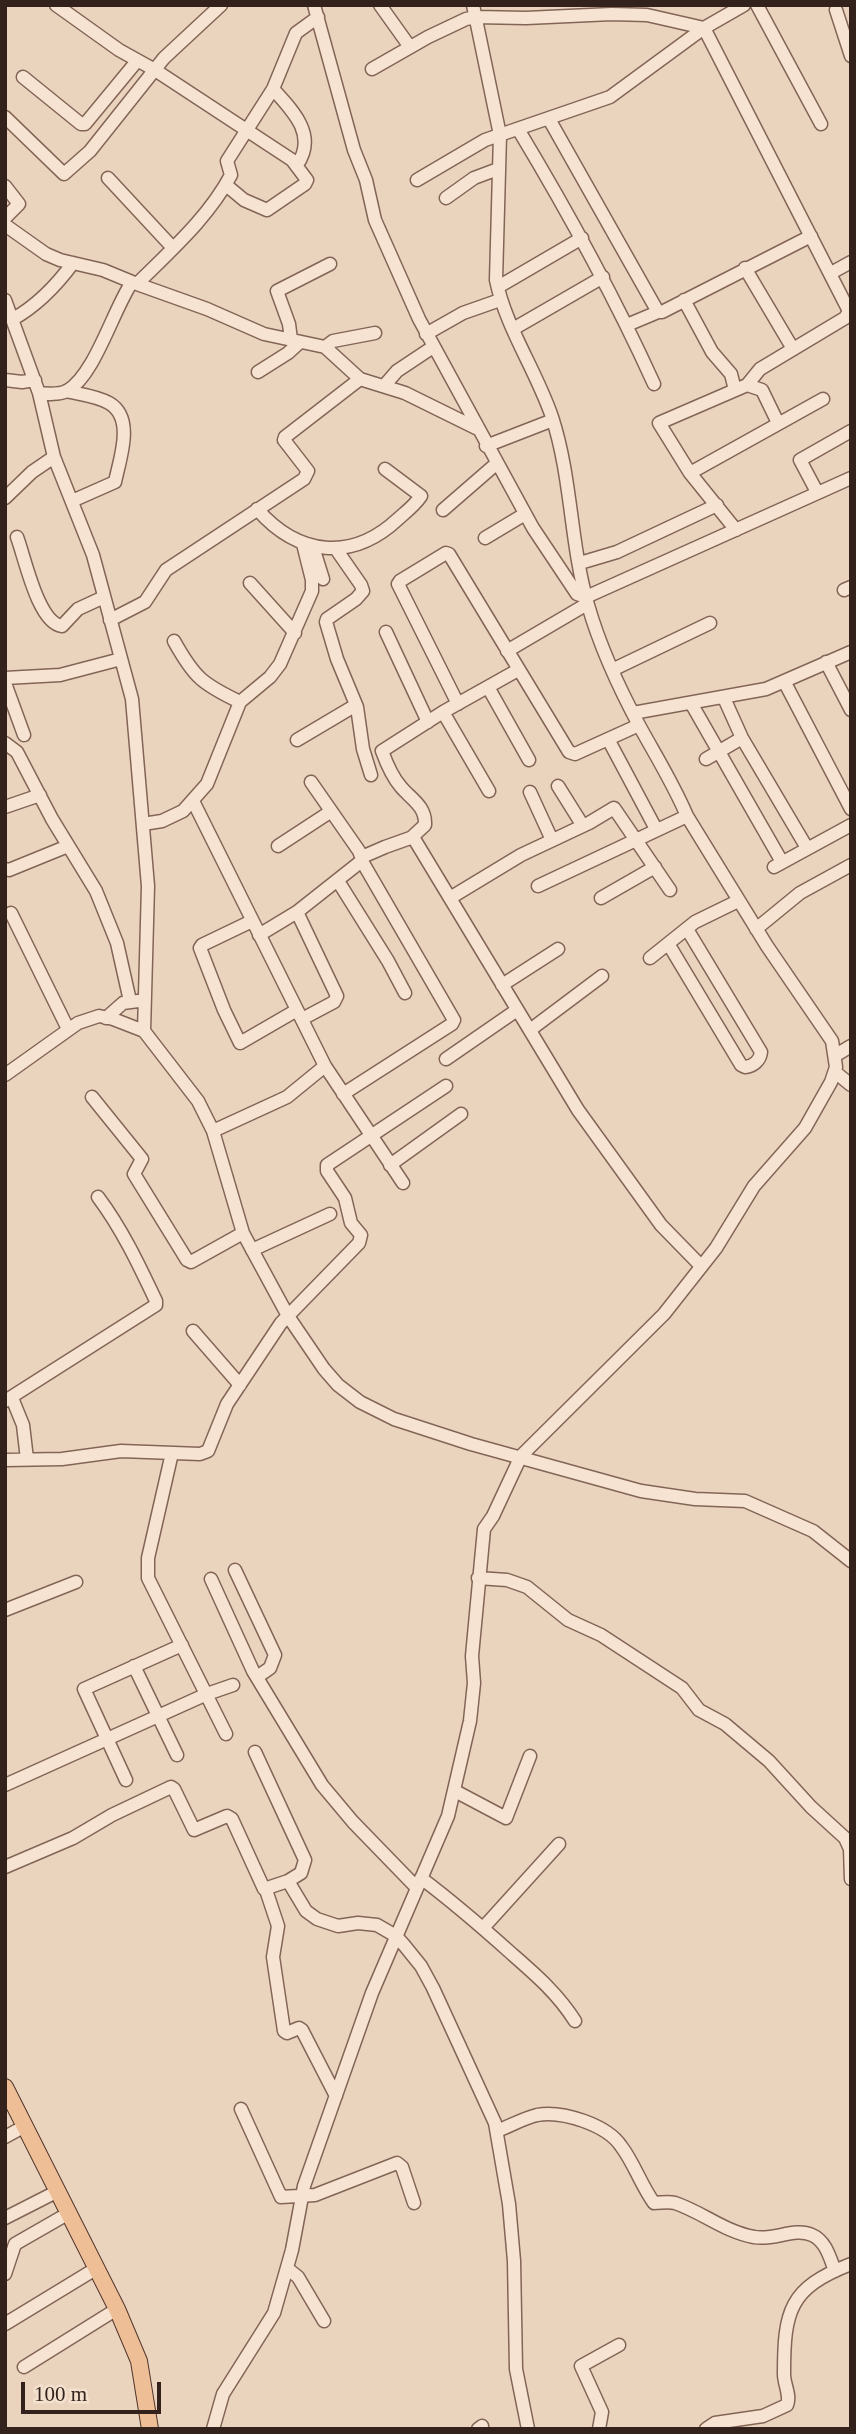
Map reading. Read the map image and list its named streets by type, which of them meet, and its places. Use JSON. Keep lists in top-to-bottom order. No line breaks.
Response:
{"scale_bar":"100 m"}
